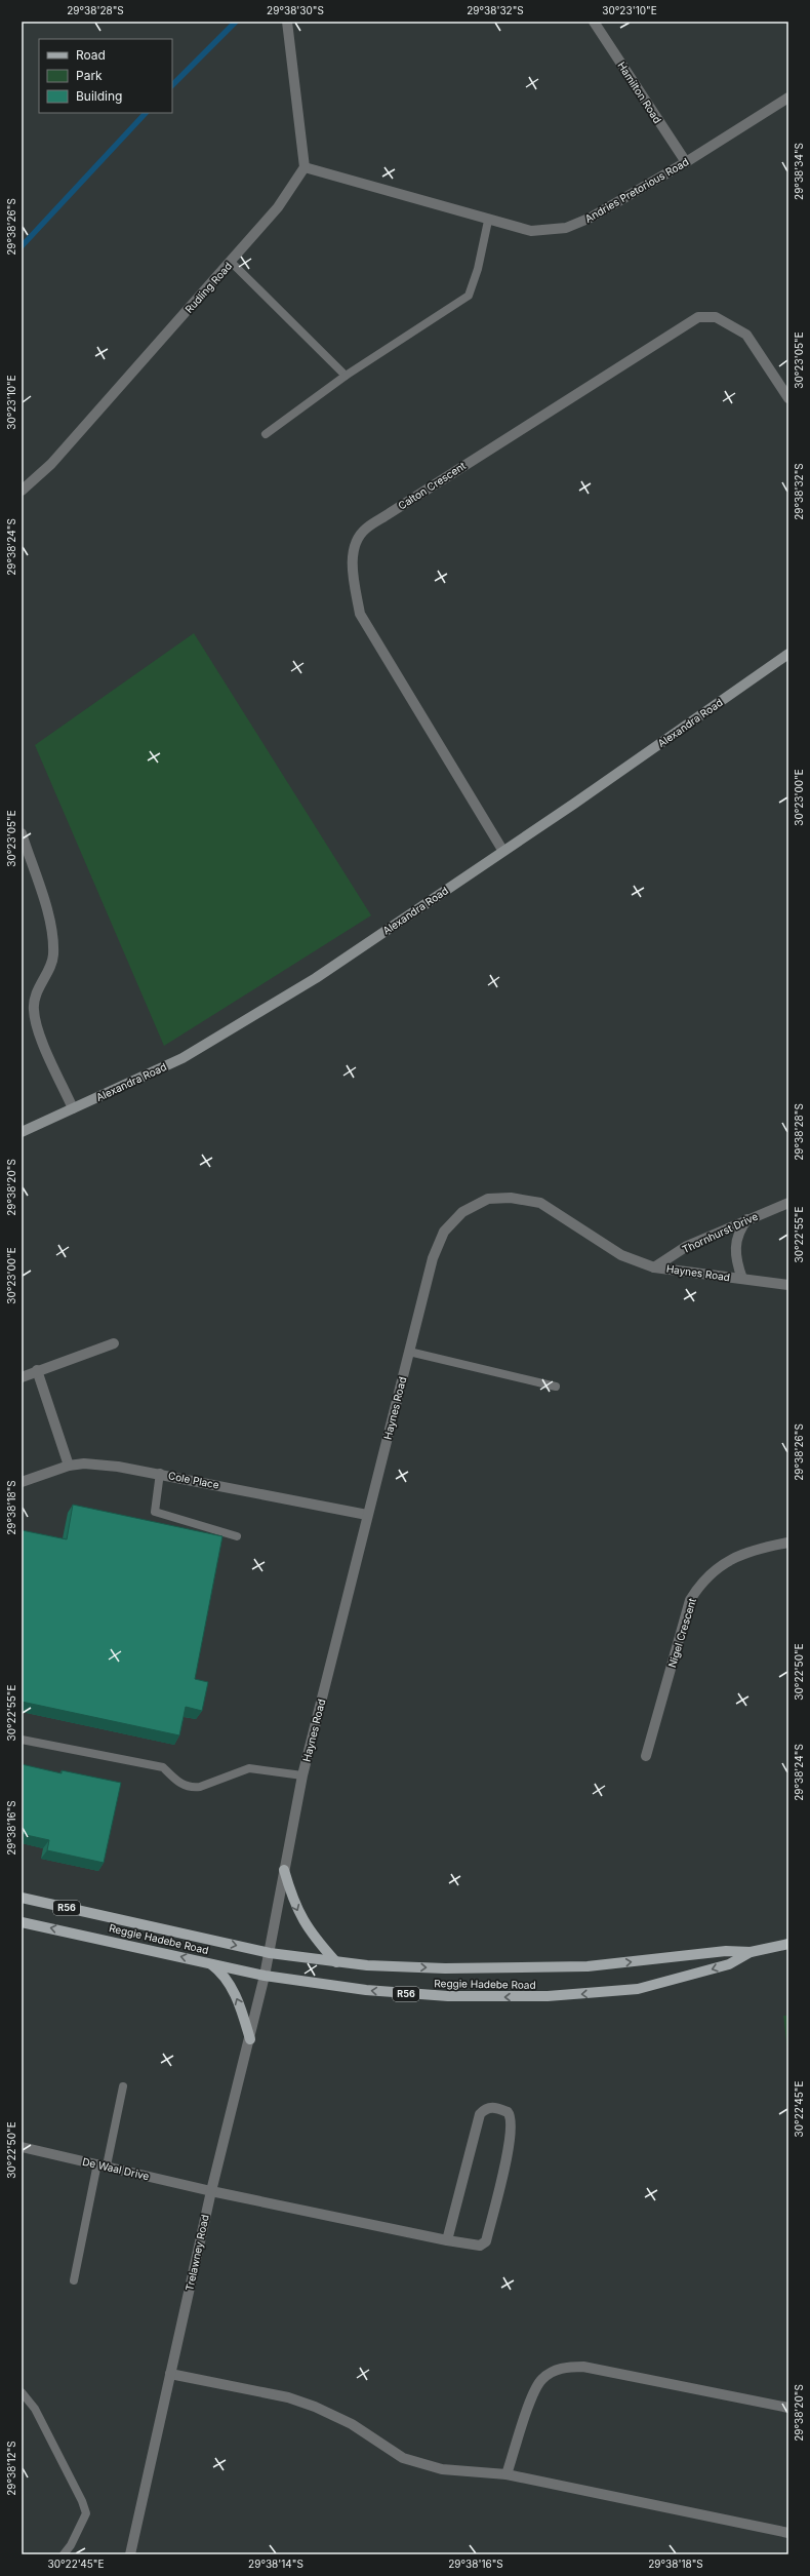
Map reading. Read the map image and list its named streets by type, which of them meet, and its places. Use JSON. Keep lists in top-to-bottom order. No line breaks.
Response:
{"streets":{"main road":["R56","Reggie Hadebe Road"],"street":["Hamilton Road","Andries Pretorious Road","Rudling Road","Calton Crescent","Alexandra Road","Thornhurst Drive","Haynes Road","Cole Place","Nigel Crescent","De Waal Drive","Trelawney Road"]},"crossings":[["Hamilton Road","Andries Pretorious Road"],["Andries Pretorious Road","Rudling Road"],["Calton Crescent","Alexandra Road"],["Thornhurst Drive","Haynes Road"],["Haynes Road","Cole Place"],["Haynes Road","Reggie Hadebe Road"],["Haynes Road","Trelawney Road"],["Reggie Hadebe Road","Trelawney Road"],["De Waal Drive","Trelawney Road"]],"legend":["Road","Park","Building"],"coordinates":["29°38'28\"S","29°38'30\"S","29°38'32\"S","30°23'10\"E","29°38'34\"S","29°38'26\"S","30°23'05\"E","29°38'24\"S","30°23'00\"E","29°38'20\"S","30°22'55\"E","29°38'18\"S","30°22'50\"E","29°38'16\"S","30°22'45\"E","29°38'12\"S","29°38'14\"S"]}
